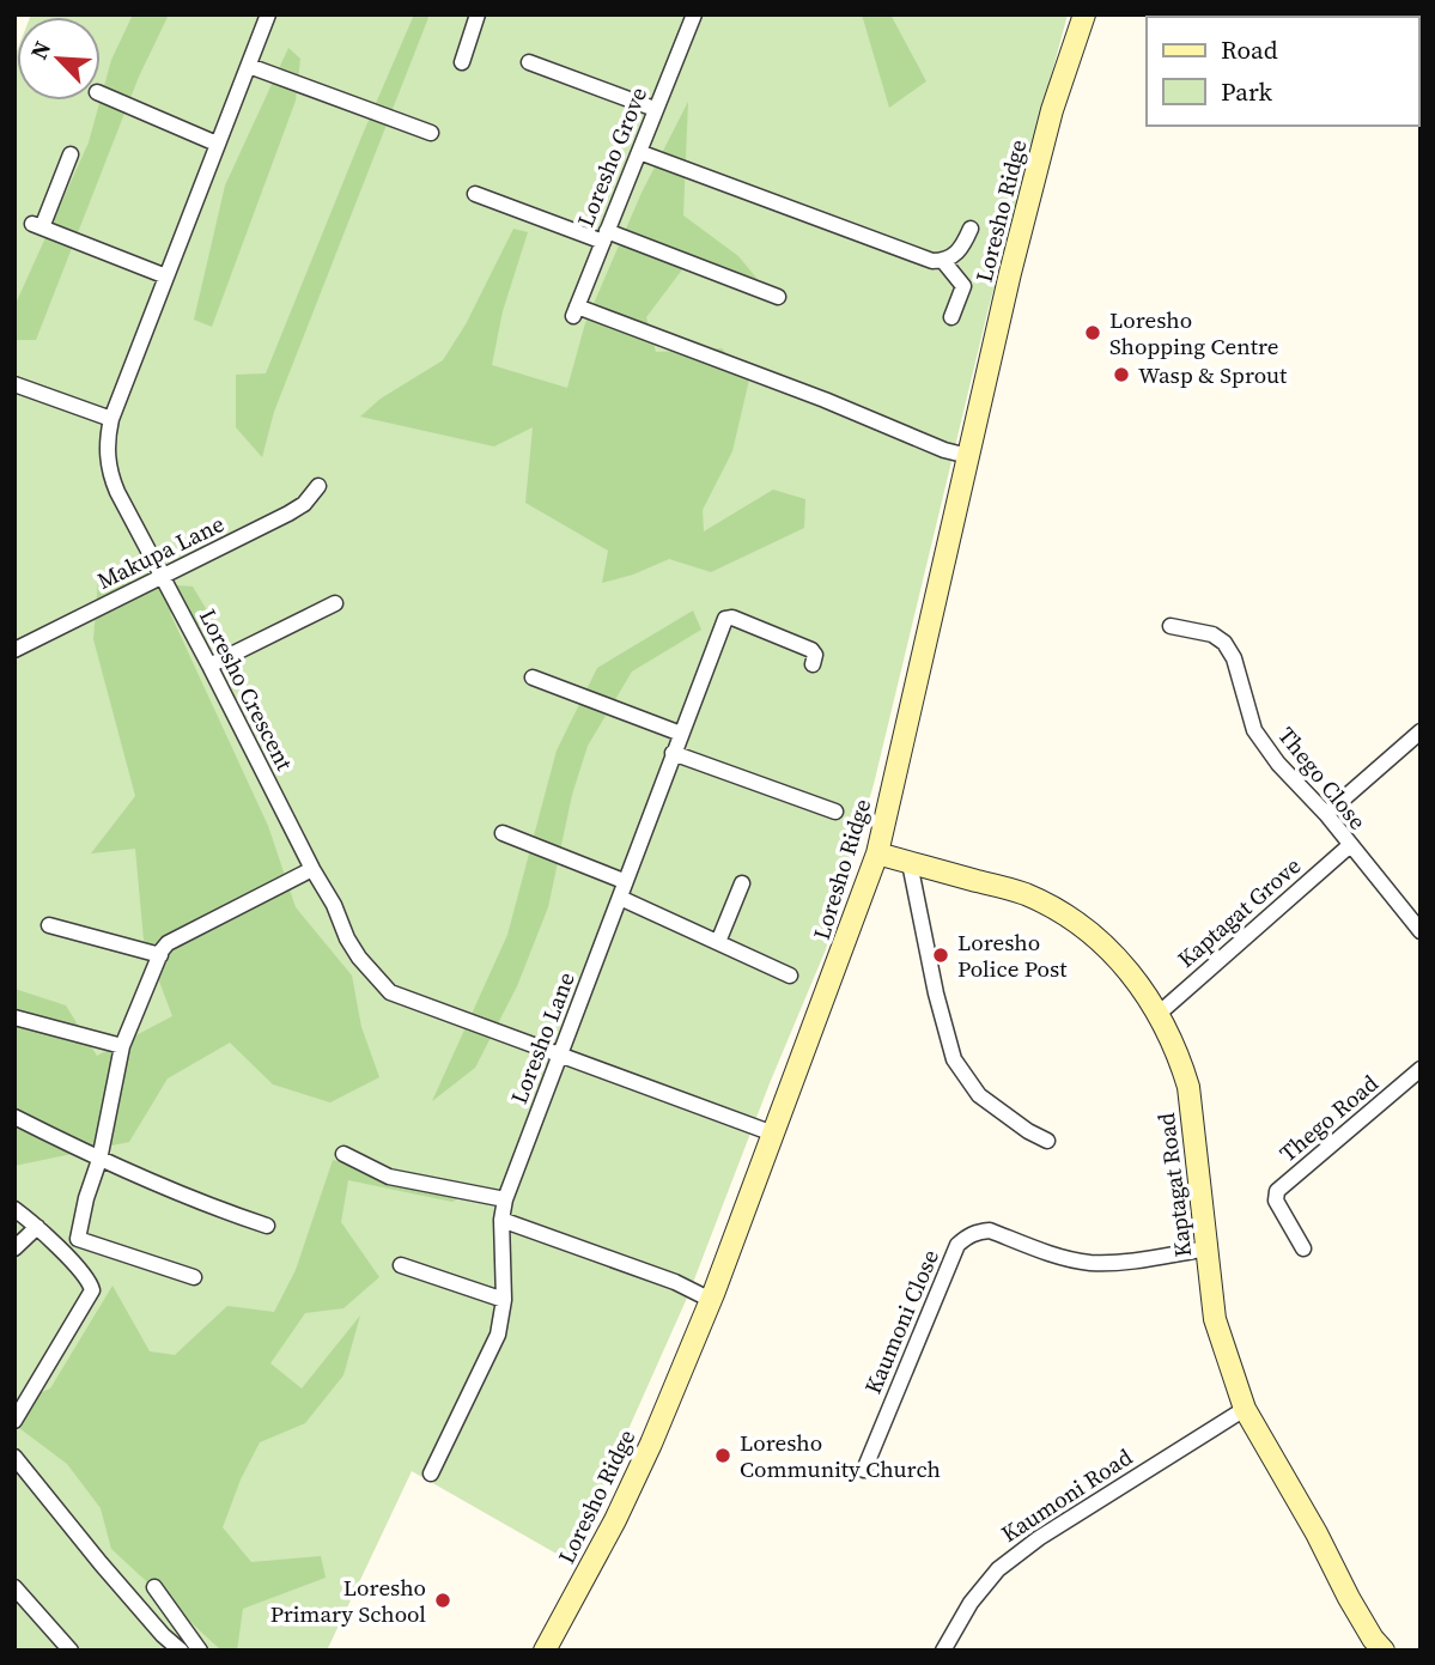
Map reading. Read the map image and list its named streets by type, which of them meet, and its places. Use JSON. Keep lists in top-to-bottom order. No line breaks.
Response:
{"streets":{"main road":["Loresho Ridge","Kaptagat Road"],"street":["Loresho Grove","Makupa Lane","Loresho Crescent","Thego Close","Kaptagat Grove","Loresho Lane","Thego Road","Kaumoni Close","Kaumoni Road"]},"crossings":[["Loresho Grove","Loresho Ridge"],["Loresho Ridge","Loresho Crescent"],["Loresho Ridge","Kaptagat Road"],["Makupa Lane","Loresho Crescent"],["Loresho Crescent","Loresho Lane"],["Thego Close","Kaptagat Grove"],["Kaptagat Grove","Kaptagat Road"],["Kaptagat Road","Kaumoni Close"],["Kaptagat Road","Kaumoni Road"]],"places":["Loresho Shopping Centre","Wasp & Sprout","Loresho Police Post","Loresho Community Church","Loresho Primary School"],"legend":["Road","Park"],"north":"top left"}
